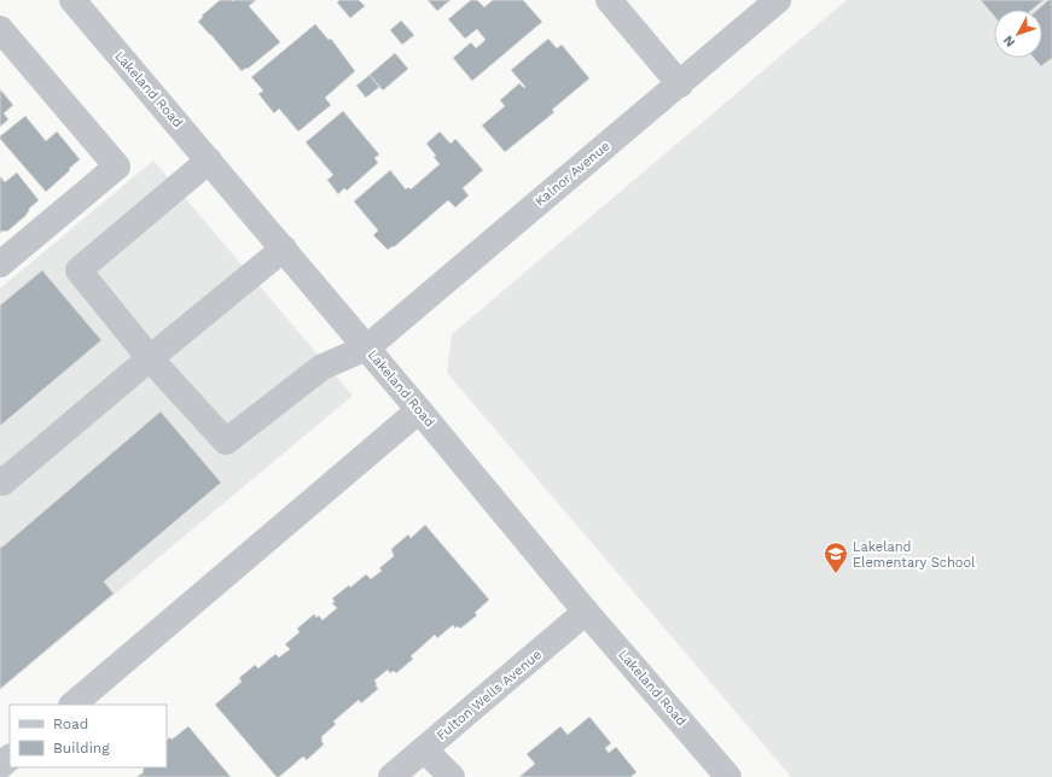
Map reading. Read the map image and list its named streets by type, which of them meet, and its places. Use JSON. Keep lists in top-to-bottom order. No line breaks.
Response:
{"streets":{"street":["Lakeland Road","Kalnor Avenue","Fulton Wells Avenue"]},"crossings":[["Lakeland Road","Kalnor Avenue"],["Lakeland Road","Fulton Wells Avenue"]],"places":{"school or university":["Lakeland Elementary School"]},"legend":["Road","Building"],"north":"bottom left"}
